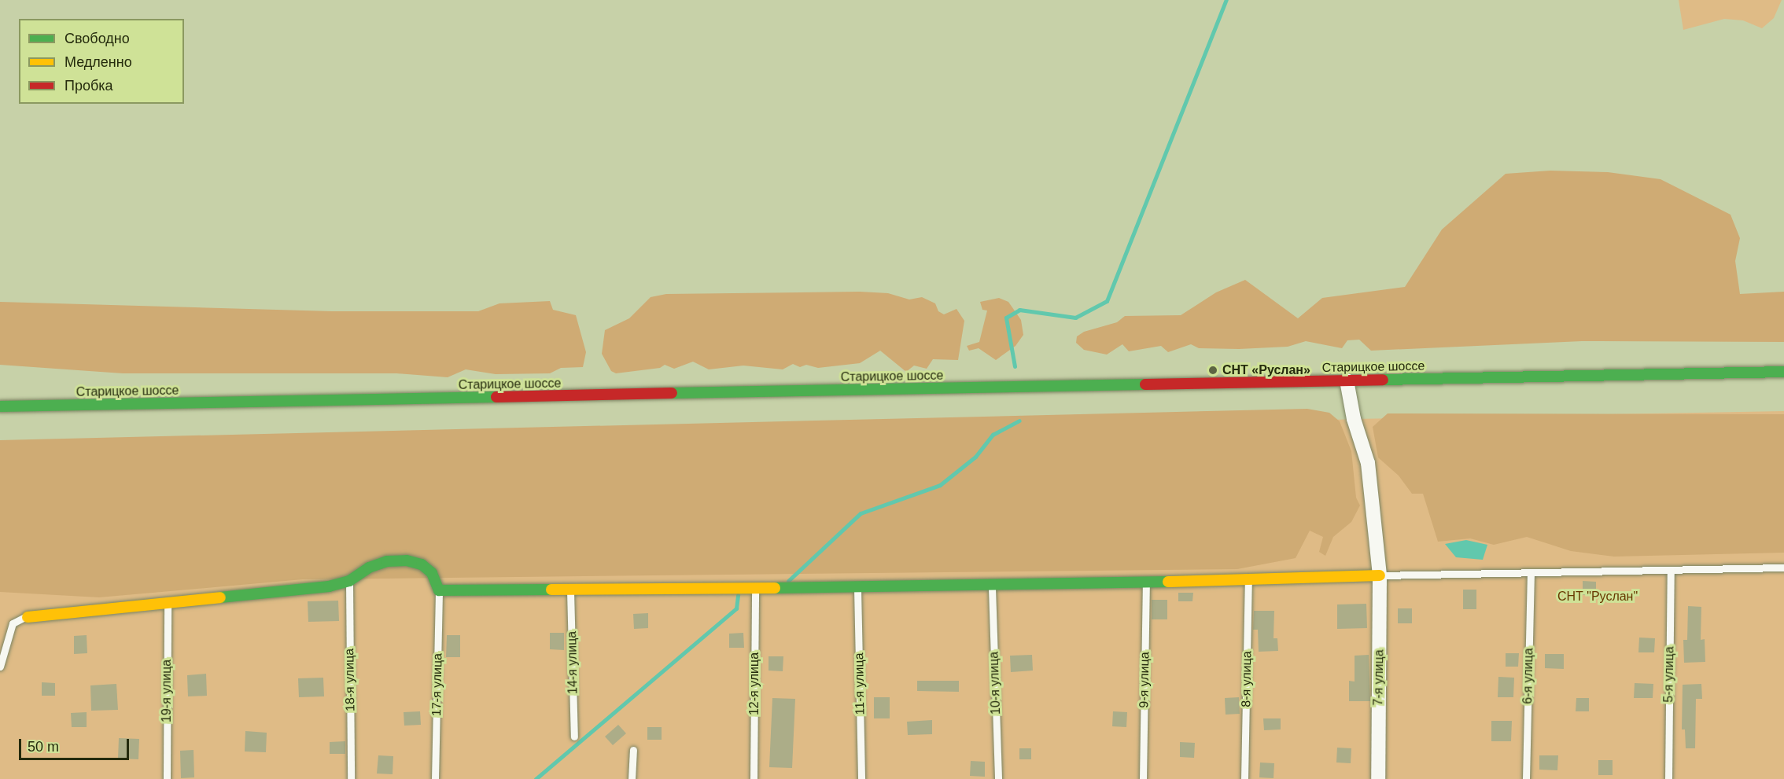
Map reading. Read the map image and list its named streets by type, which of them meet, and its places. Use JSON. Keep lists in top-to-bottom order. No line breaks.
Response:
{"streets":{"main road":["Старицкое шоссе"],"street":["7-я улица"],"lane":["14-я улица","5-я улица","6-я улица","8-я улица","18-я улица","9-я улица","10-я улица","12-я улица","11-я улица","17-я улица","19-я улица"]},"crossings":[["Старицкое шоссе","7-я улица"]],"parks":["СНТ \"Руслан\""],"places":["СНТ «Руслан»"],"legend":["Свободно","Медленно","Пробка"],"scale_bar":"50 m"}
